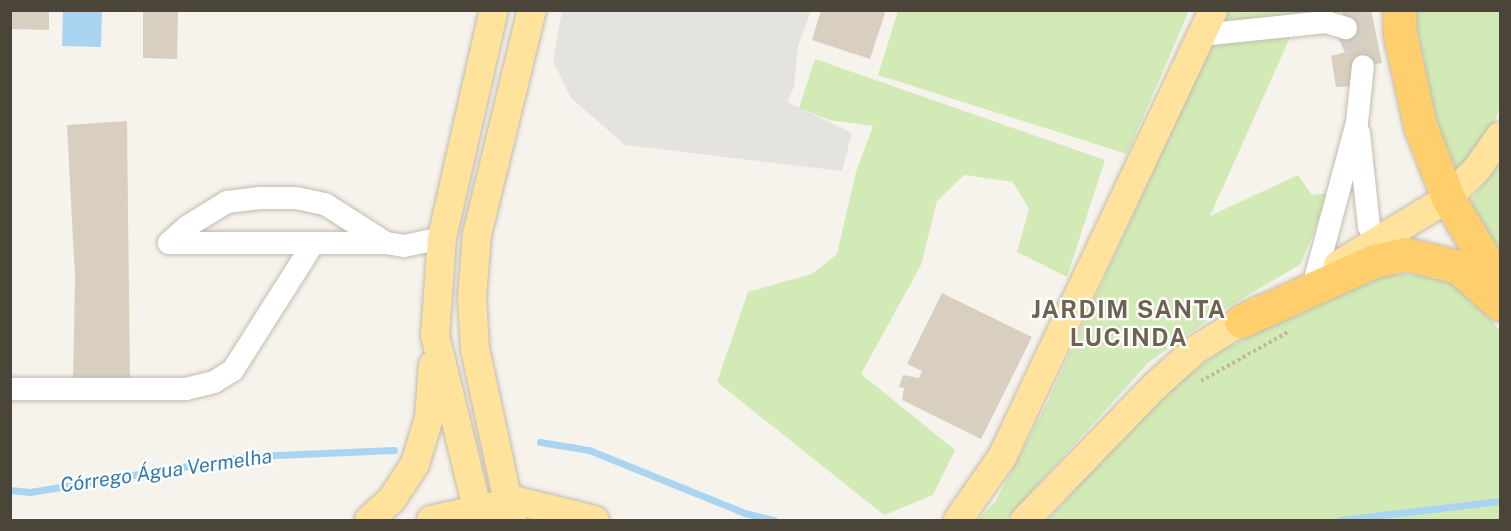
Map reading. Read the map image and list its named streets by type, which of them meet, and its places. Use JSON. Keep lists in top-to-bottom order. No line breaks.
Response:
{"districts":["JARDIM SANTA LUCINDA"],"water":["Córrego Água Vermelha"]}
